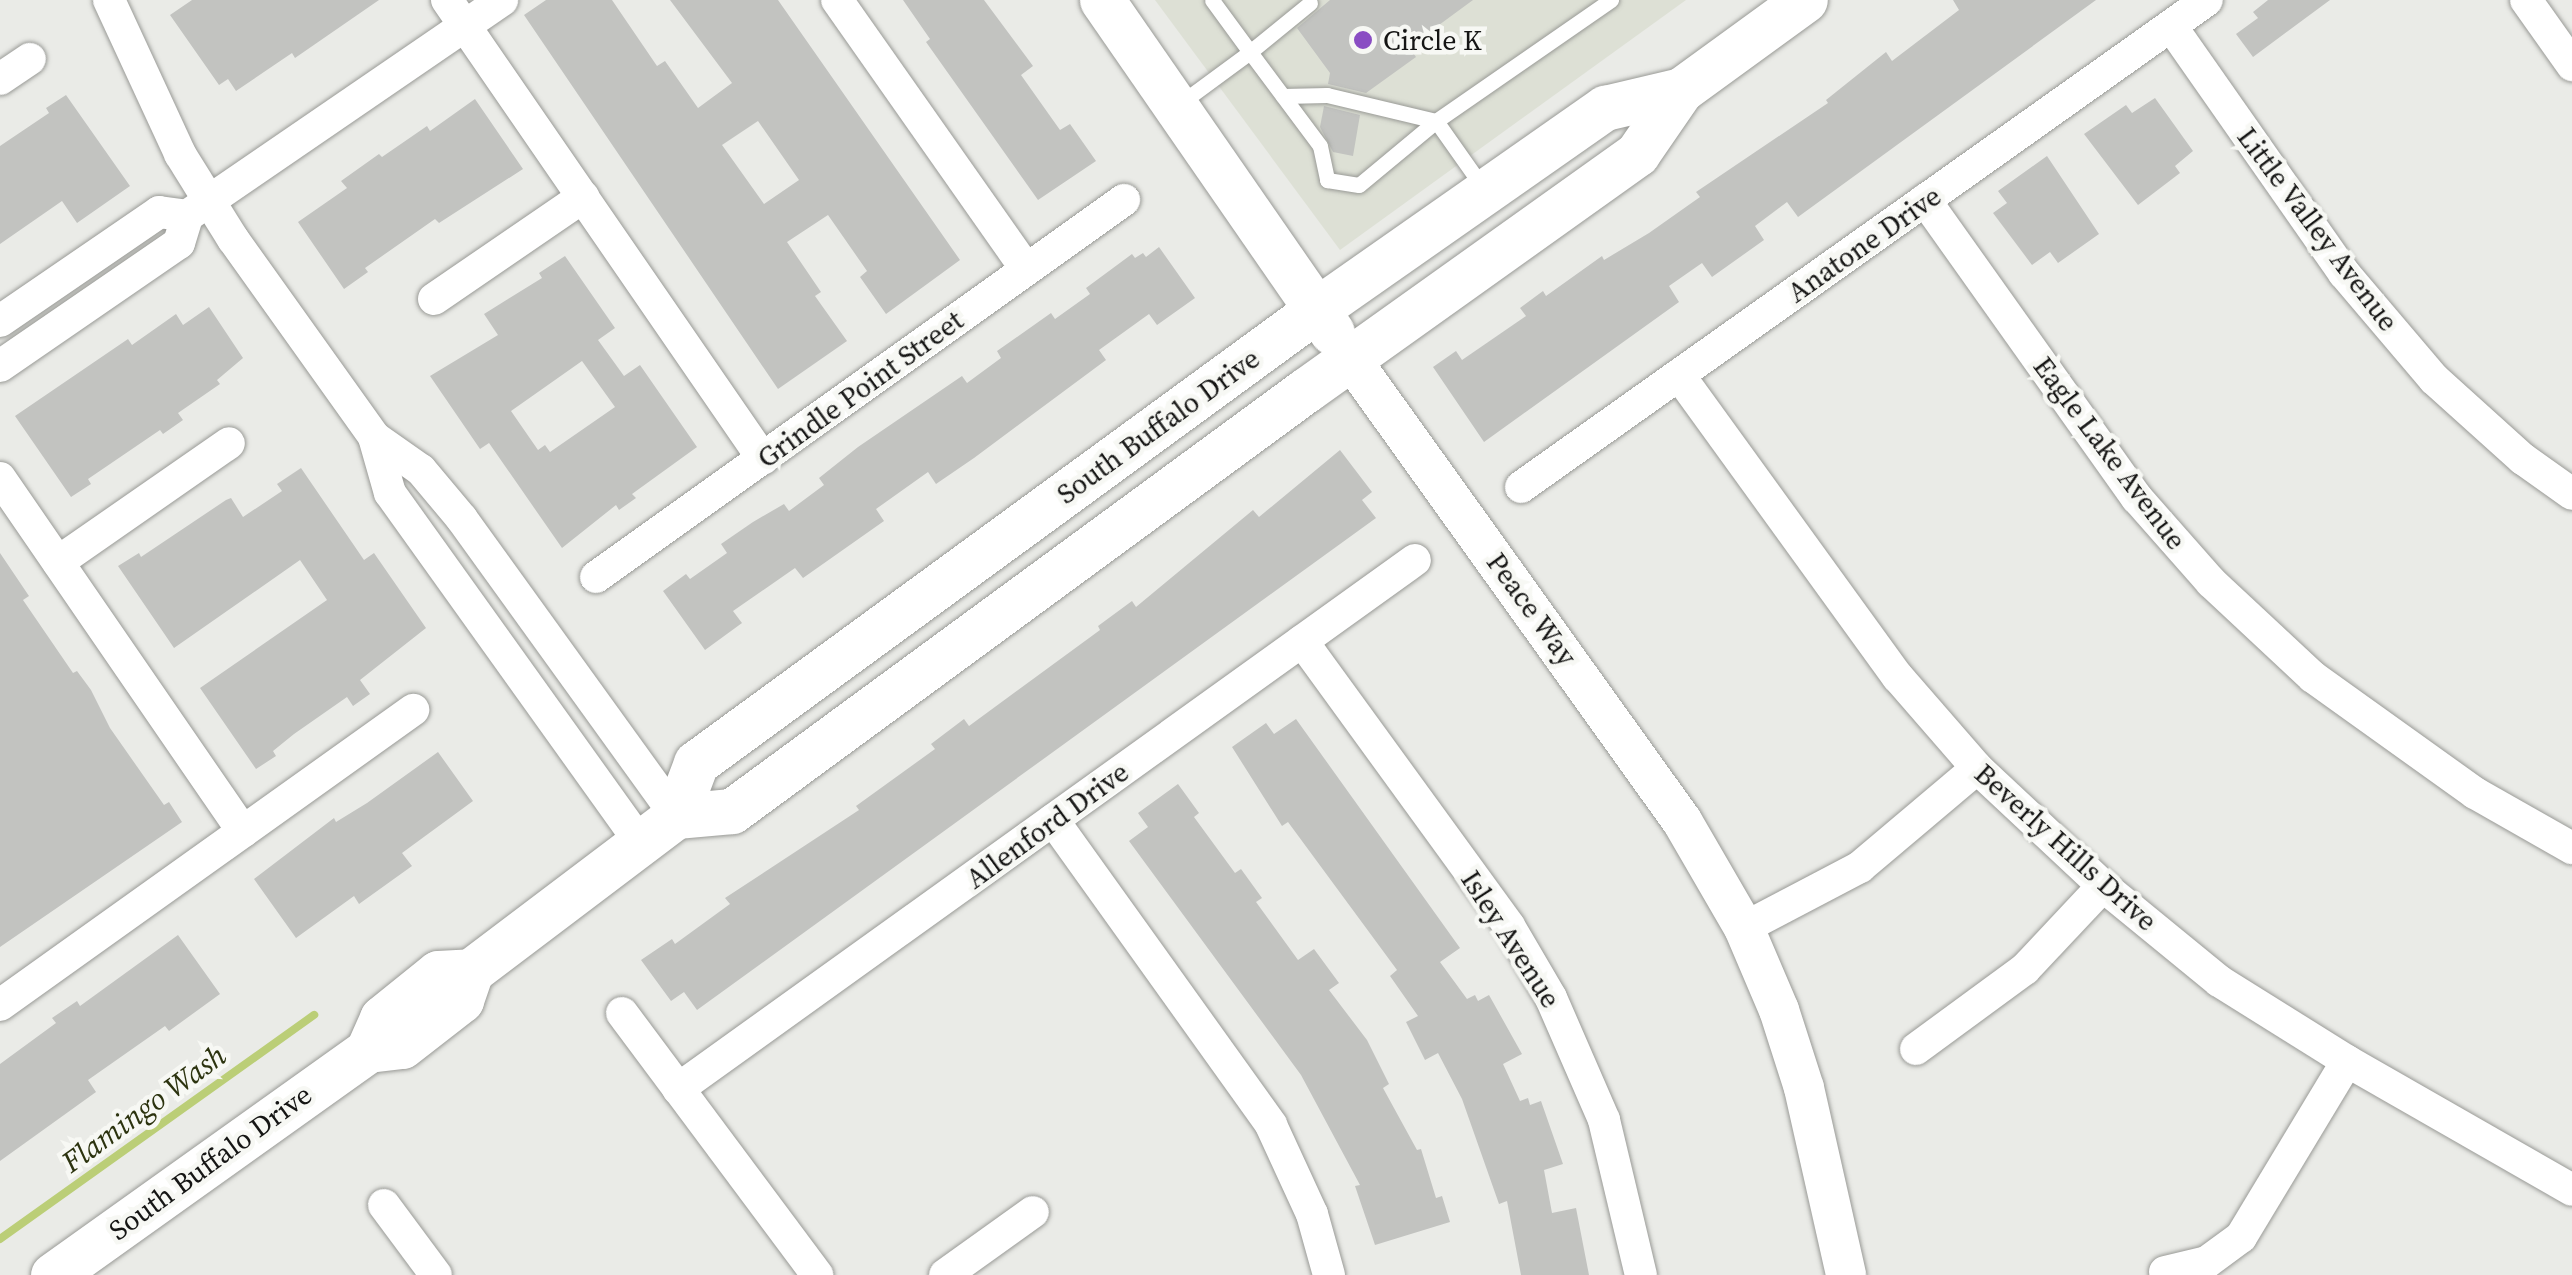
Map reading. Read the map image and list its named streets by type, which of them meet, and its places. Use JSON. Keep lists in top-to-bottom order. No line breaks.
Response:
{"streets":{"main road":["South Buffalo Drive","Peace Way"],"street":["Little Valley Avenue","Anatone Drive","Grindle Point Street","Eagle Lake Avenue","Allenford Drive","Beverly Hills Drive","Isley Avenue"]},"crossings":[["Little Valley Avenue","Anatone Drive"],["Anatone Drive","Eagle Lake Avenue"],["Anatone Drive","Beverly Hills Drive"],["South Buffalo Drive","Peace Way"],["Allenford Drive","Isley Avenue"]],"water":["Flamingo Wash"],"places":["Circle K"]}
